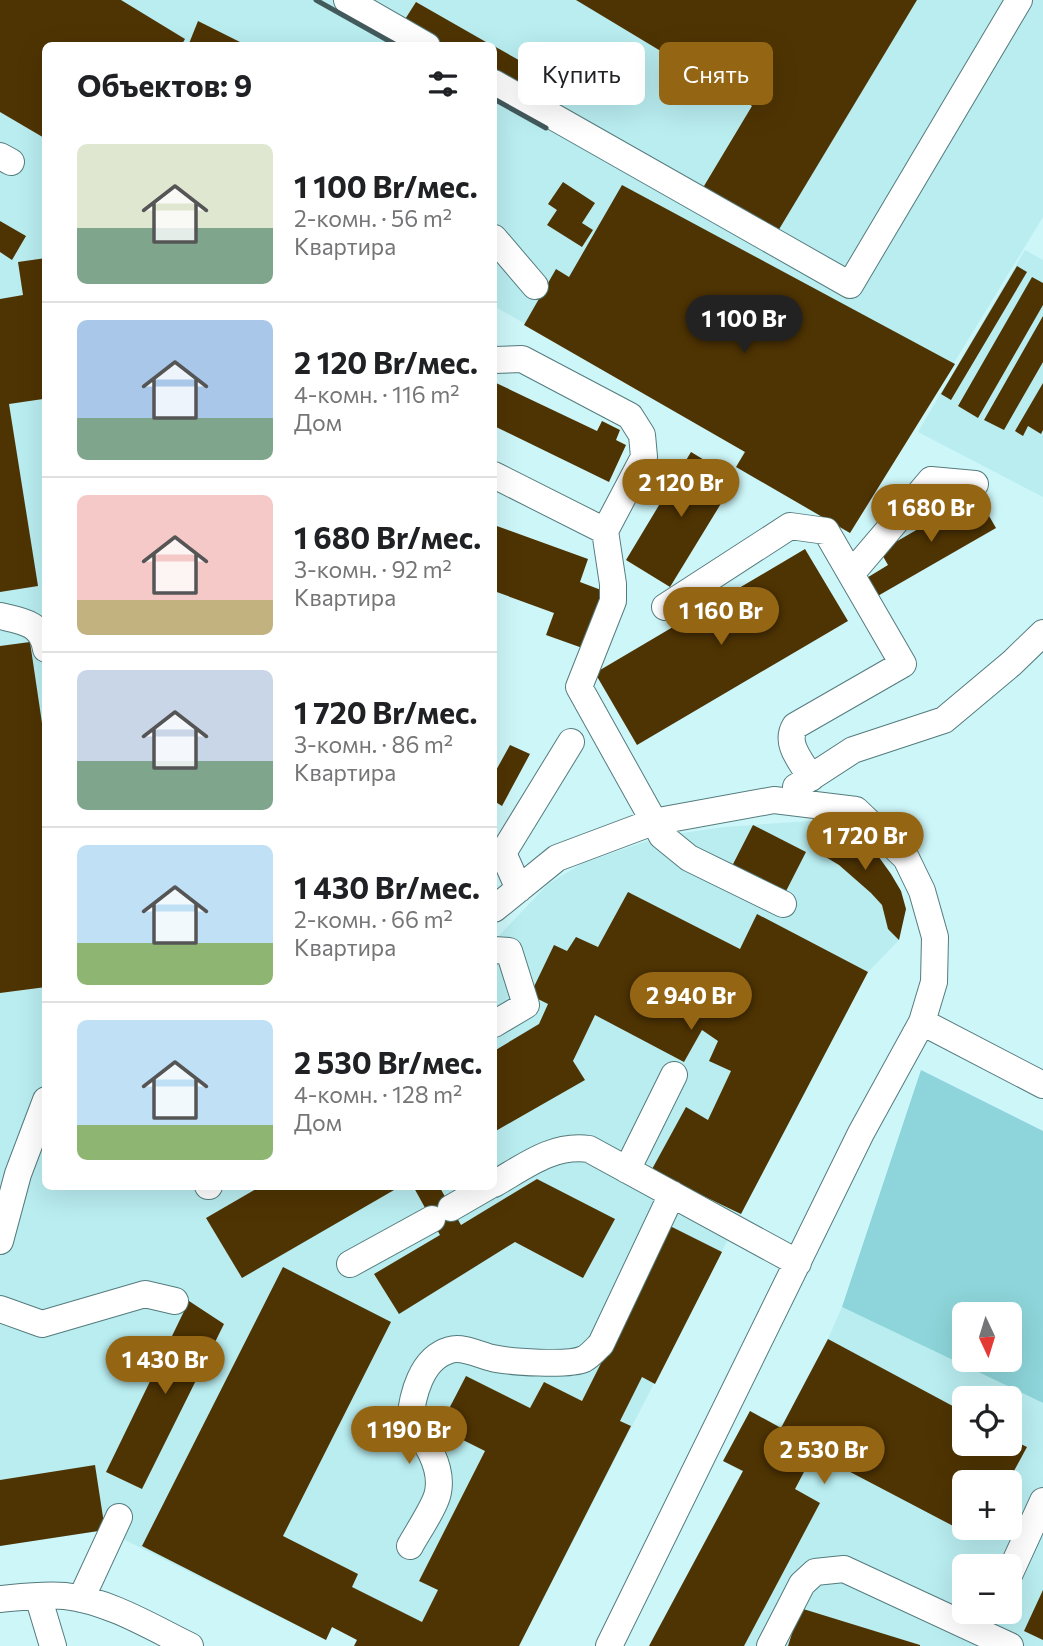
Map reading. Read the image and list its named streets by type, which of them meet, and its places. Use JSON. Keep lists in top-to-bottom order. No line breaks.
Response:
{"north":"bottom","page":{"chip":["Купить","Снять"],"heading":"Объектов: 9","list":[{"name":"1 100 Br/мес.","note":"2-комн. · 56 m² · Квартира"},{"name":"2 120 Br/мес.","note":"4-комн. · 116 m² · Дом"},{"name":"1 680 Br/мес.","note":"3-комн. · 92 m² · Квартира"},{"name":"1 720 Br/мес.","note":"3-комн. · 86 m² · Квартира"},{"name":"1 430 Br/мес.","note":"2-комн. · 66 m² · Квартира"},{"name":"2 530 Br/мес.","note":"4-комн. · 128 m² · Дом"}],"price":["1 100 Br","2 120 Br","1 680 Br","1 160 Br","1 720 Br","2 940 Br","1 430 Br","1 190 Br","2 530 Br"],"map_buttons":["+","−"]}}
